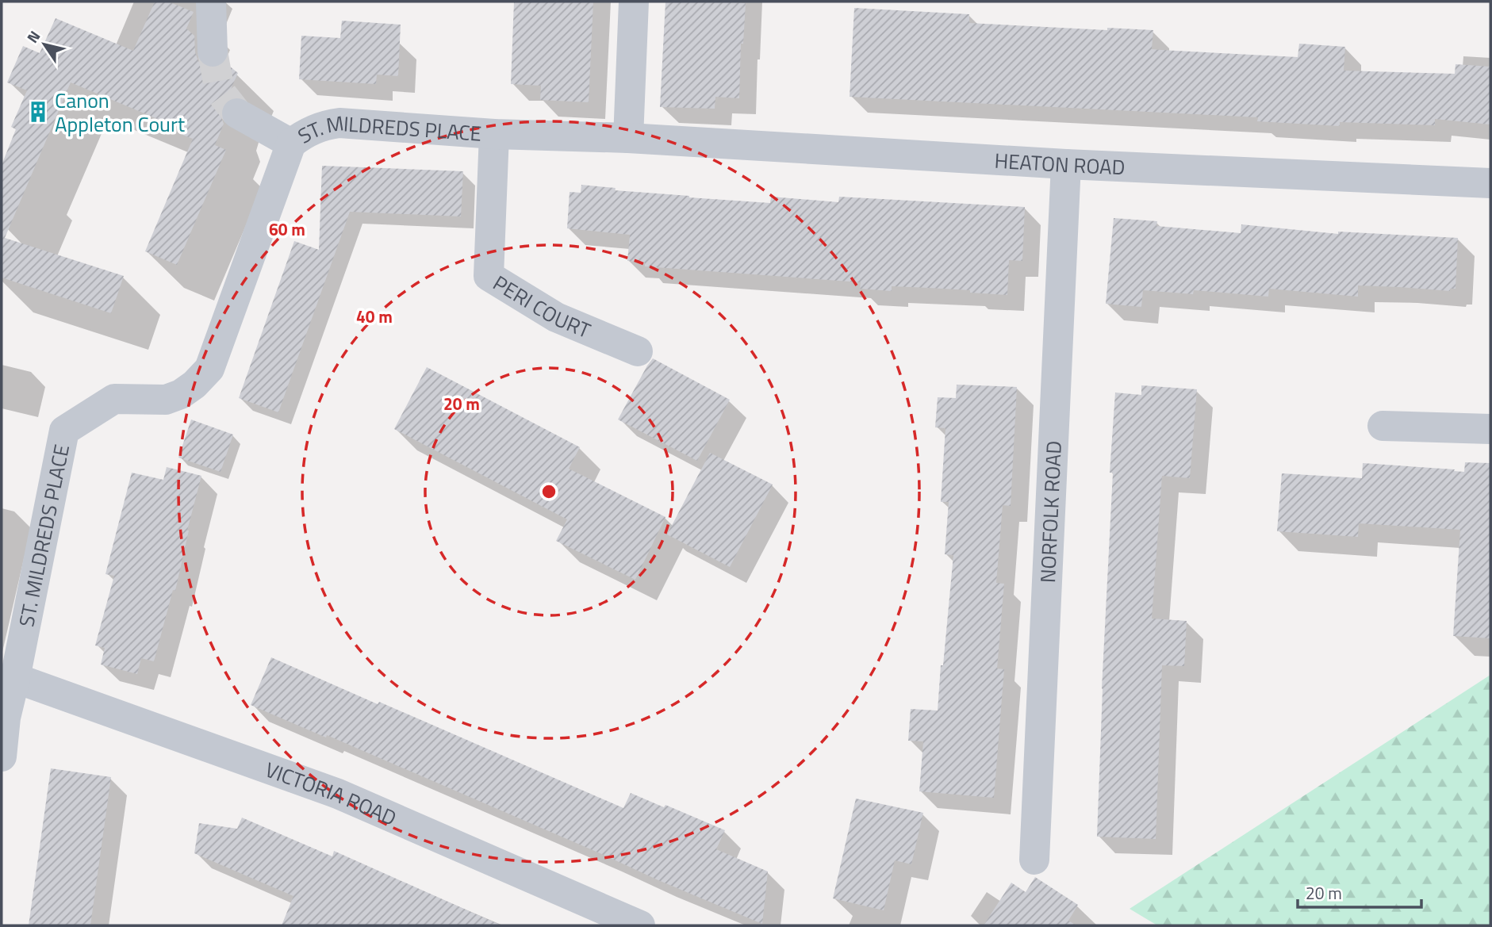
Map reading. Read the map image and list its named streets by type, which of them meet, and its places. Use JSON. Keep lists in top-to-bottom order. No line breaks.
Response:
{"streets":{"street":["ST. MILDREDS PLACE","HEATON ROAD","PERI COURT","NORFOLK ROAD","VICTORIA ROAD"]},"crossings":[["ST. MILDREDS PLACE","HEATON ROAD"],["ST. MILDREDS PLACE","PERI COURT"],["ST. MILDREDS PLACE","VICTORIA ROAD"],["HEATON ROAD","NORFOLK ROAD"]],"places":{"building":["Canon Appleton Court"]},"scale_bar":"20 m","north":"top left","rings":["60 m","40 m","20 m"]}
